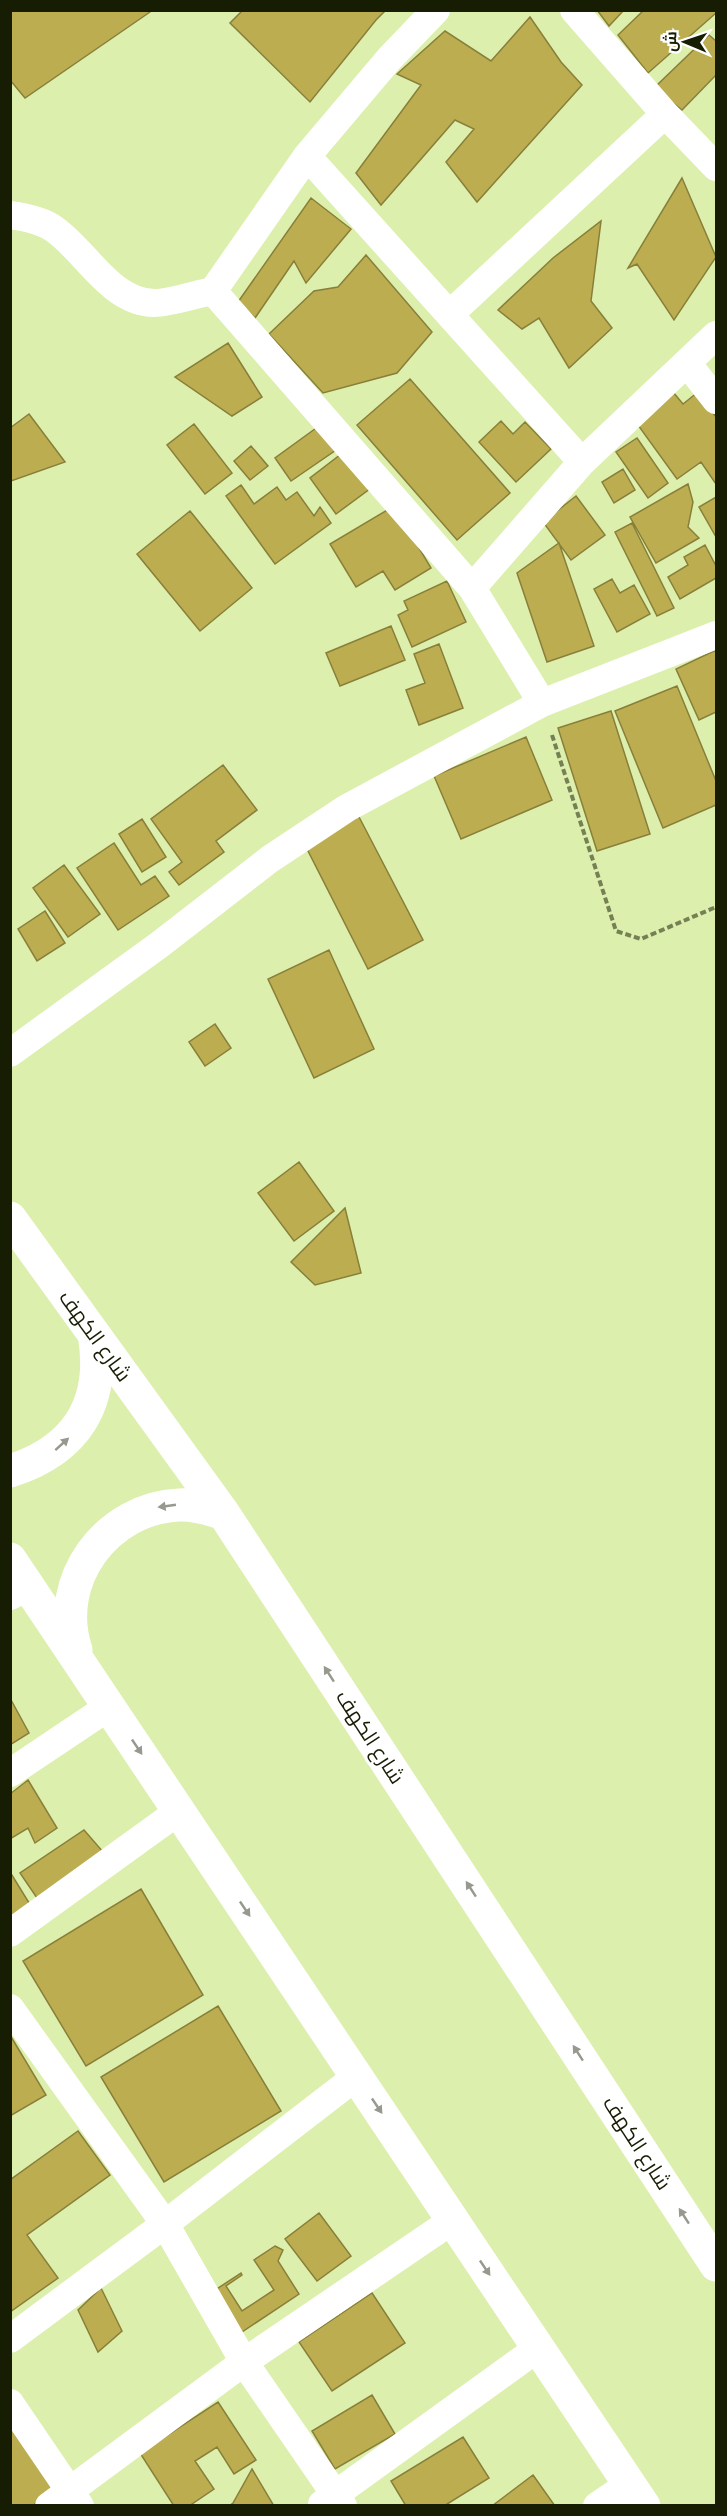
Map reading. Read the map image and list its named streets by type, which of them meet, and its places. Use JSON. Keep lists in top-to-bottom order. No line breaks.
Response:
{"streets":{"main road":["شارع الكهف"]},"north":"left"}
